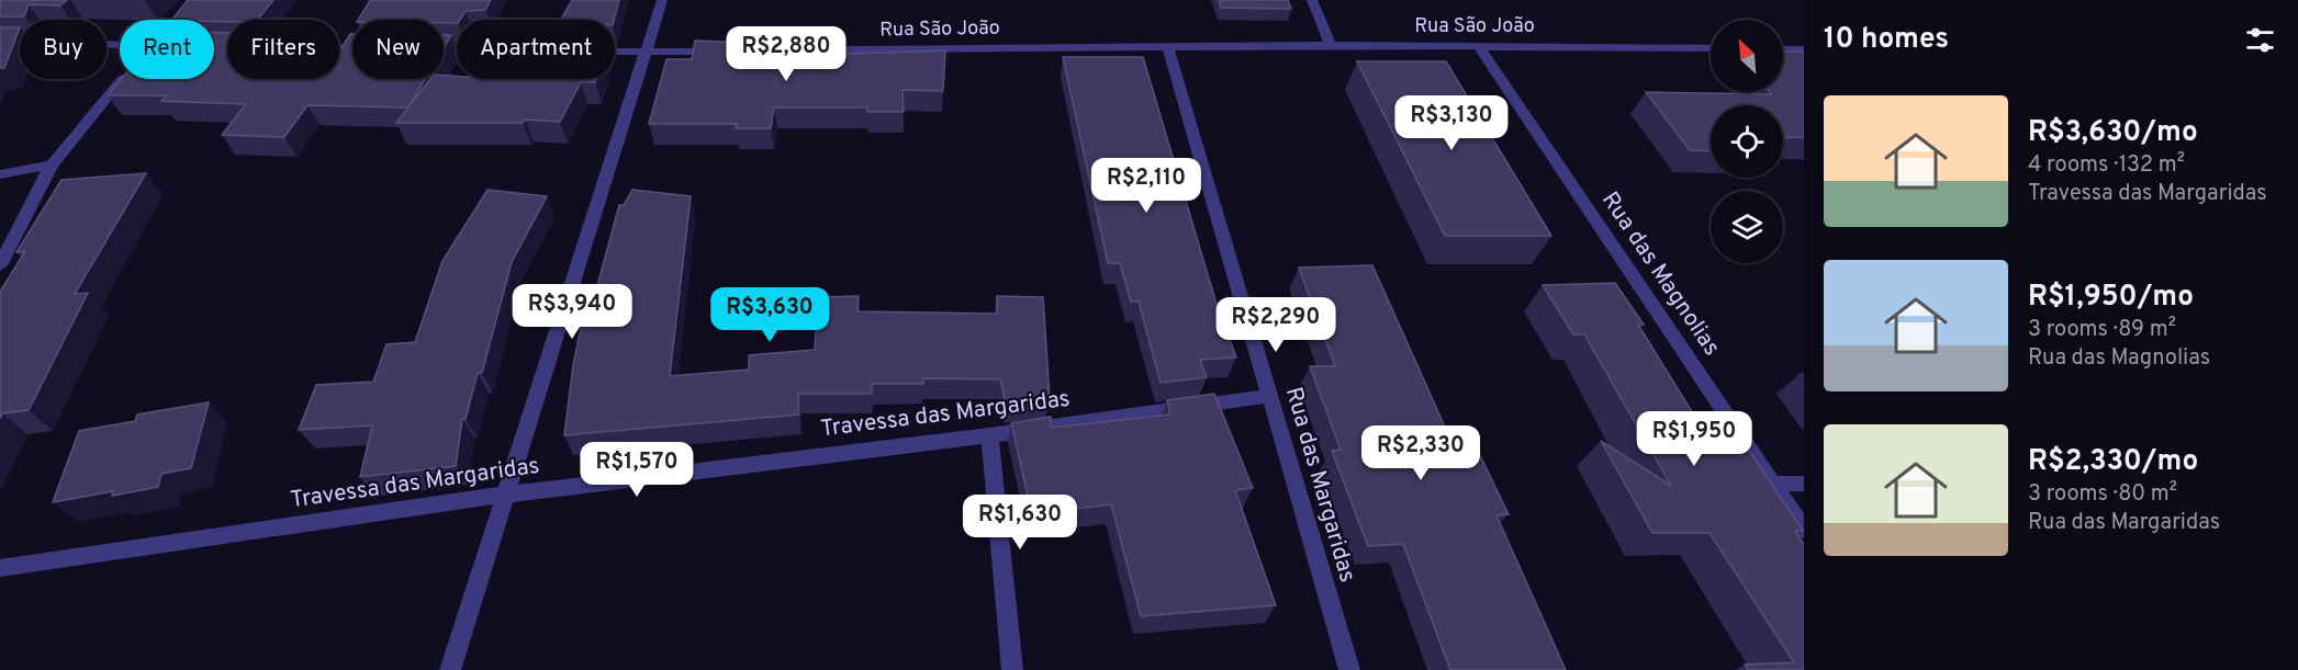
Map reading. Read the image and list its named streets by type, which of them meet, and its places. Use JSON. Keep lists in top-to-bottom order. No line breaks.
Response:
{"streets":{"street":["Rua São João","Rua das Magnolias","Travessa das Margaridas","Rua das Margaridas"]},"crossings":[["Rua São João","Rua das Magnolias"],["Rua São João","Rua das Margaridas"],["Travessa das Margaridas","Rua das Margaridas"]],"north":"top left","page":{"heading":"10 homes","chip":["Buy","Rent","Filters","New","Apartment"],"price":["R$2,880","R$3,130","R$2,110","R$3,940","R$3,630","R$2,290","R$1,950","R$2,330","R$1,570","R$1,630"],"list":[{"name":"R$3,630/mo","note":"4 rooms · 132 m² · Travessa das Margaridas"},{"name":"R$1,950/mo","note":"3 rooms · 89 m² · Rua das Magnolias"},{"name":"R$2,330/mo","note":"3 rooms · 80 m² · Rua das Margaridas"}]}}
